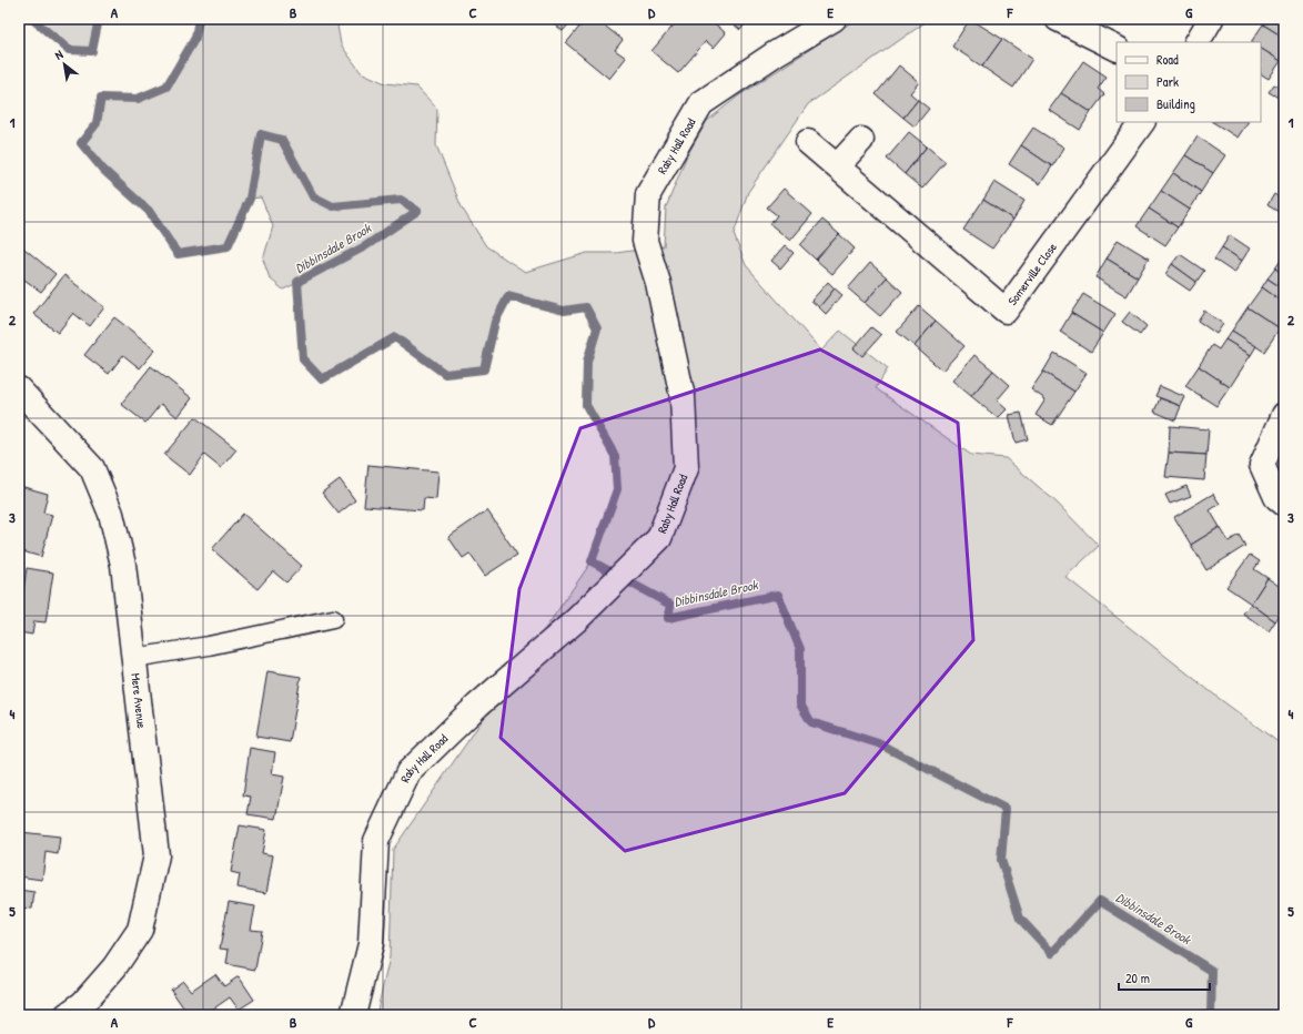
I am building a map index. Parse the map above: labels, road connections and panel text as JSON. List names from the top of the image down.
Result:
{
  "streets": {
    "street": ["Raby Hall Road", "Somerville Close", "Mere Avenue"]
  },
  "water": ["Dibbinsdale Brook"],
  "legend": ["Road", "Park", "Building"],
  "scale_bar": "20 m",
  "north": "top left",
  "grid": {
    "columns": [
      "A",
      "B",
      "C",
      "D",
      "E",
      "F",
      "G"
    ],
    "rows": [
      "1",
      "2",
      "3",
      "4",
      "5"
    ]
  }
}
